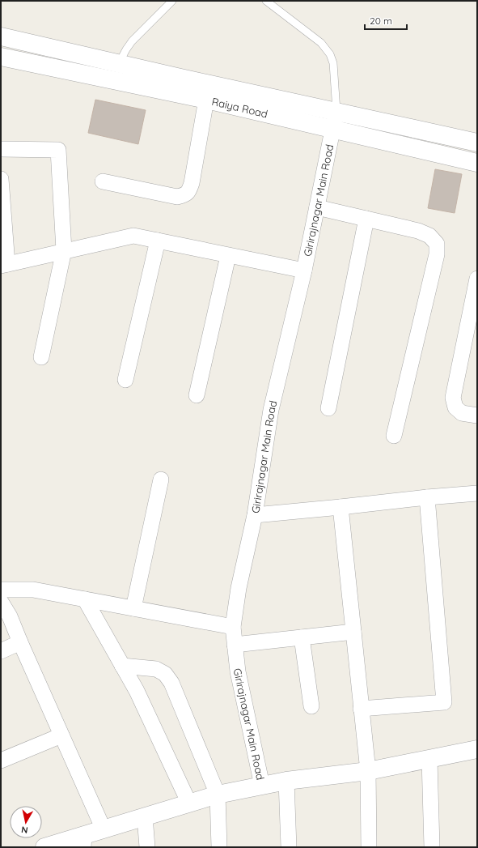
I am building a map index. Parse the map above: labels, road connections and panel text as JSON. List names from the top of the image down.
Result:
{
  "streets": {
    "street": ["Raiya Road", "Girirajnagar Main Road"]
  },
  "crossings": [
    ["Raiya Road", "Girirajnagar Main Road"]
  ],
  "scale_bar": "20 m",
  "north": "bottom"
}
